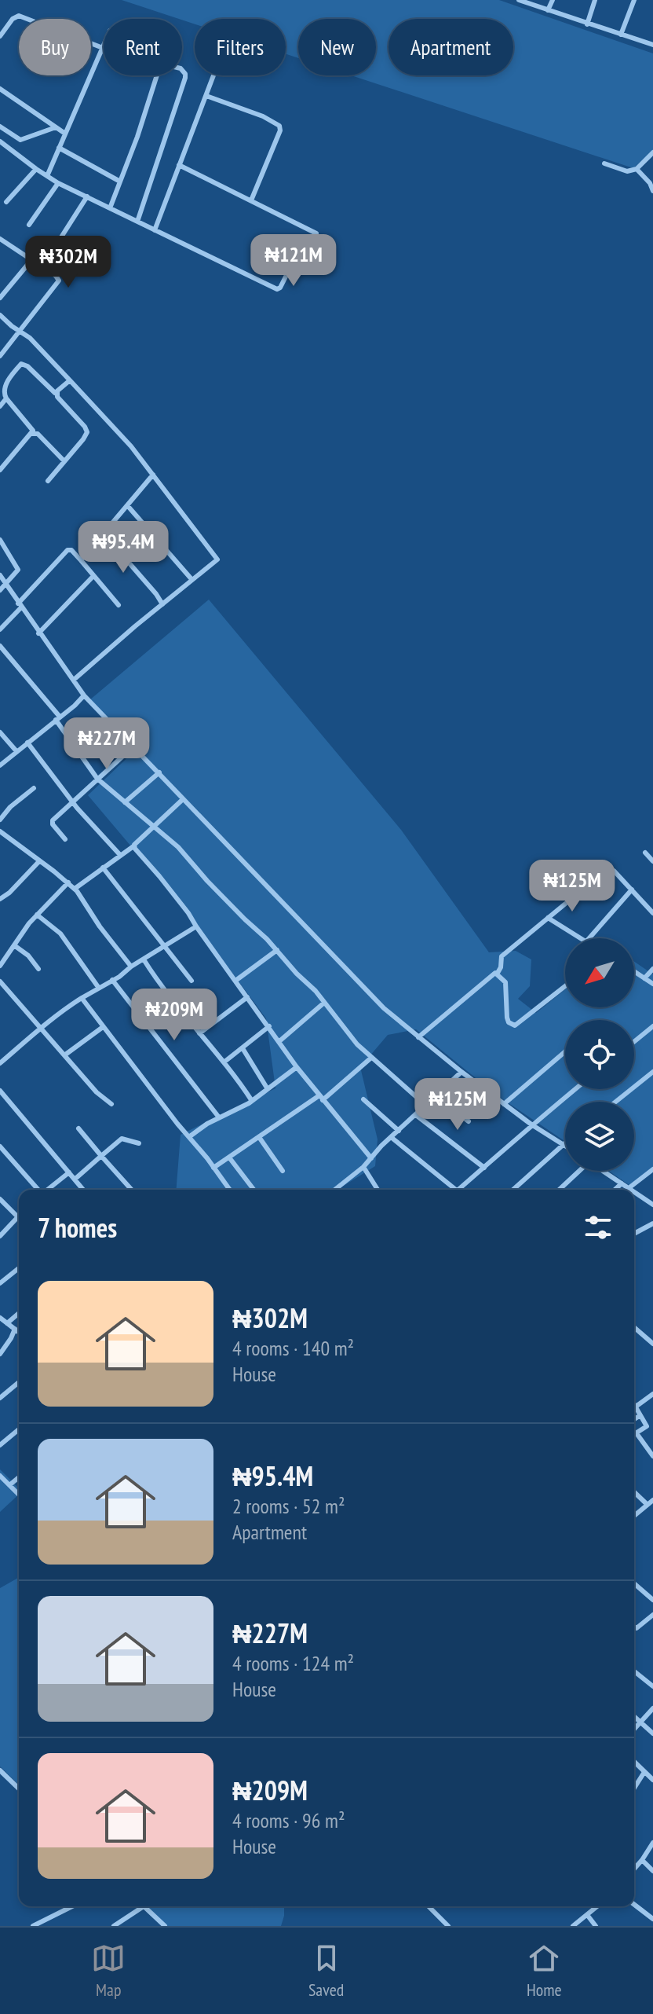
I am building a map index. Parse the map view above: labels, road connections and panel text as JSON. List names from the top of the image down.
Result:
{
  "north": "bottom left",
  "page": {
    "chip": [
      "Buy",
      "Rent",
      "Filters",
      "New",
      "Apartment"
    ],
    "price": [
      "₦121M",
      "₦302M",
      "₦95.4M",
      "₦227M",
      "₦125M",
      "₦209M",
      "₦125M"
    ],
    "heading": "7 homes",
    "list": [
      {
        "name": "₦302M",
        "note": "4 rooms · 140 m² · House"
      },
      {
        "name": "₦95.4M",
        "note": "2 rooms · 52 m² · Apartment"
      },
      {
        "name": "₦227M",
        "note": "4 rooms · 124 m² · House"
      },
      {
        "name": "₦209M",
        "note": "4 rooms · 96 m² · House"
      }
    ],
    "tabs": ["Map", "Saved", "Home"]
  }
}
